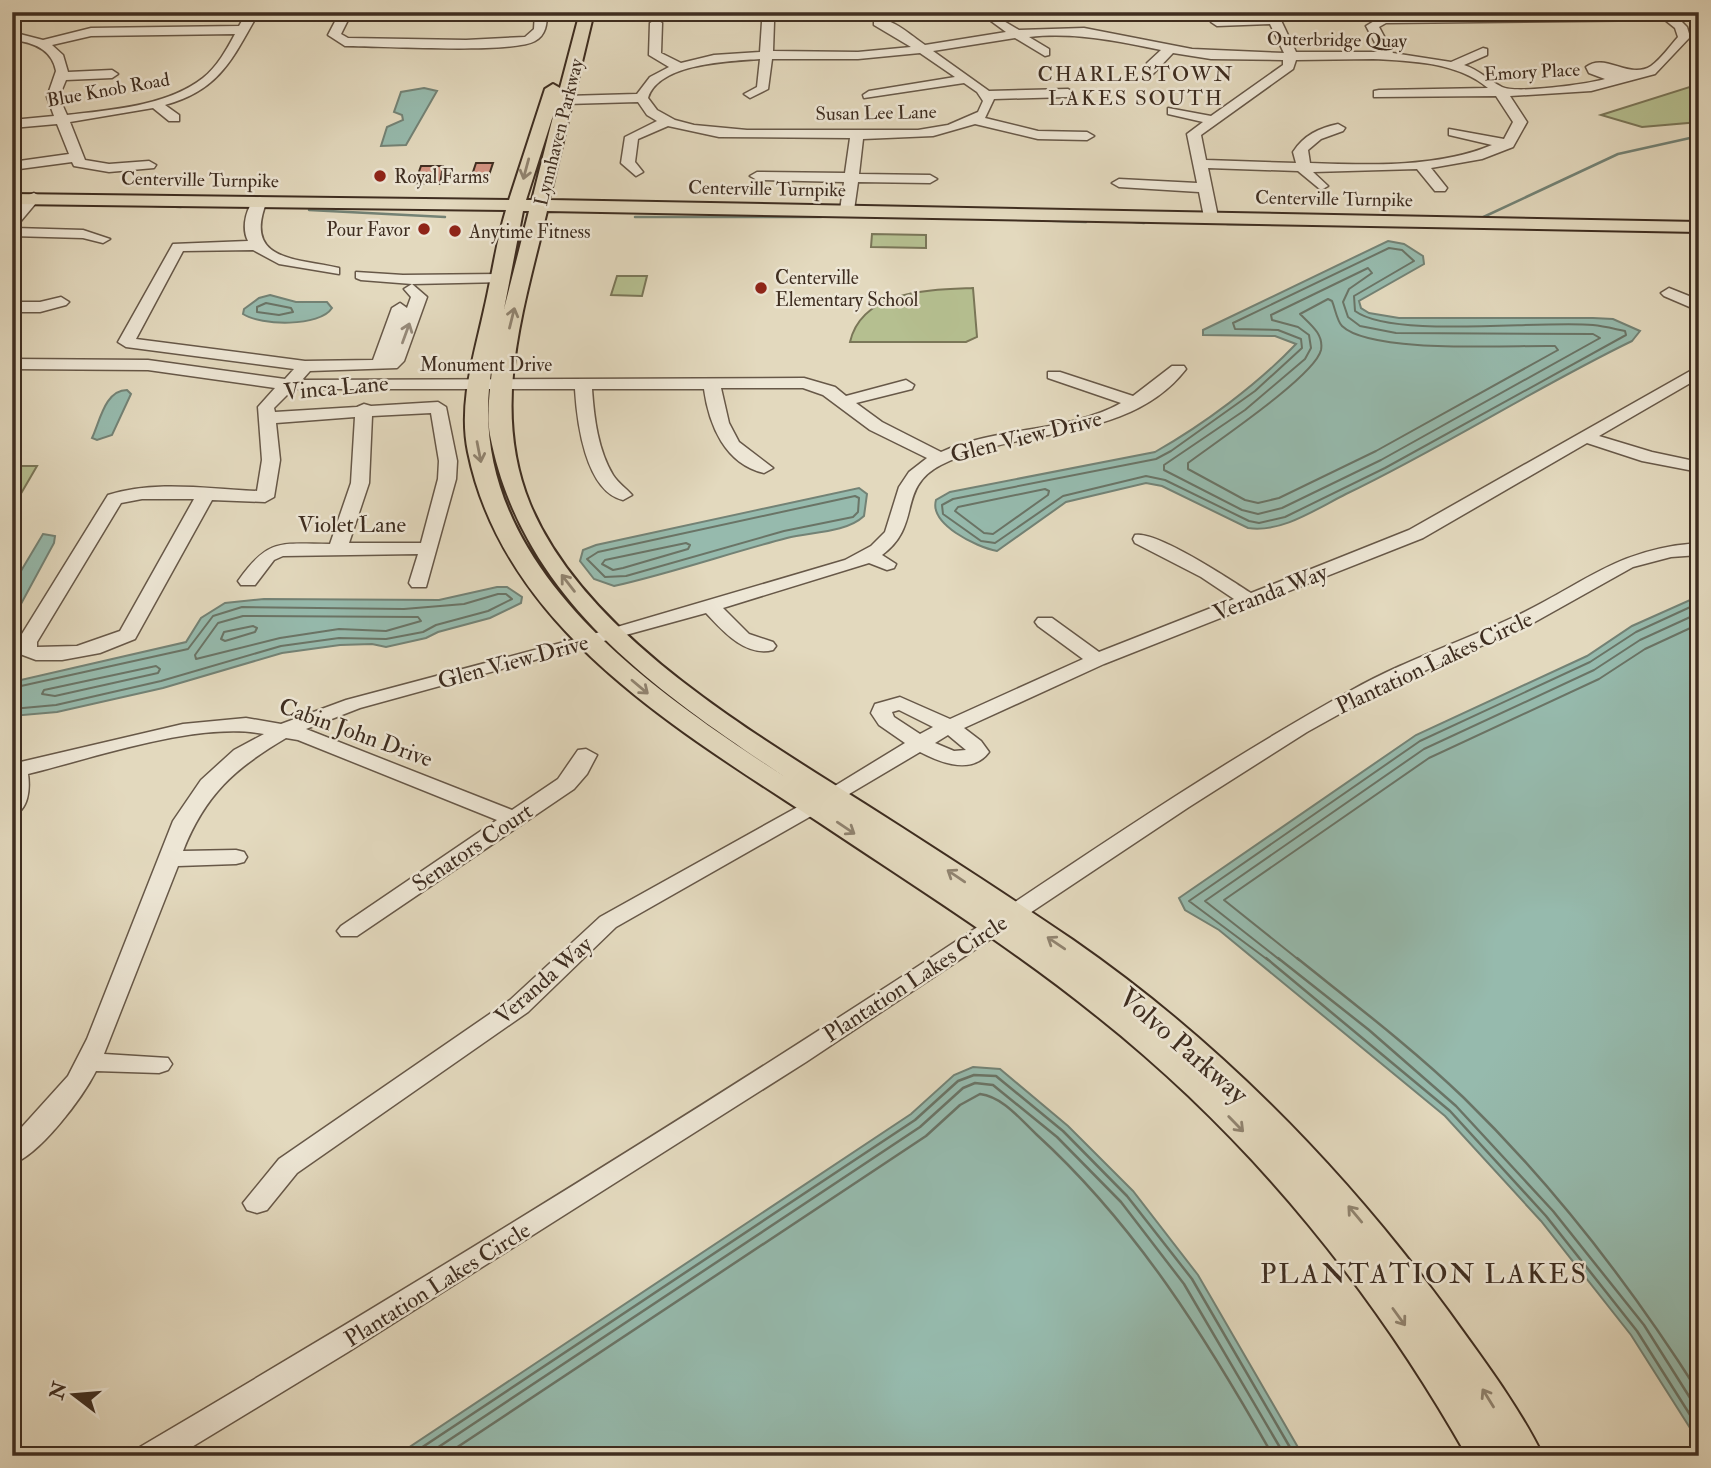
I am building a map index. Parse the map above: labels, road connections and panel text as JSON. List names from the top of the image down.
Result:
{
  "streets": {
    "main road": ["Lynnhaven Parkway", "Centerville Turnpike", "Volvo Parkway"],
    "street": [
      "Outerbridge Quay",
      "Emory Place",
      "Blue Knob Road",
      "Susan Lee Lane",
      "Monument Drive",
      "Vinca Lane",
      "Glen View Drive",
      "Violet Lane",
      "Veranda Way",
      "Plantation Lakes Circle",
      "Cabin John Drive",
      "Senators Court"
    ]
  },
  "crossings": [
    ["Outerbridge Quay", "Emory Place"],
    ["Lynnhaven Parkway", "Centerville Turnpike"],
    ["Lynnhaven Parkway", "Monument Drive"],
    ["Lynnhaven Parkway", "Glen View Drive"],
    ["Lynnhaven Parkway", "Volvo Parkway"],
    ["Monument Drive", "Glen View Drive"],
    ["Vinca Lane", "Violet Lane"],
    ["Glen View Drive", "Cabin John Drive"],
    ["Veranda Way", "Volvo Parkway"],
    ["Plantation Lakes Circle", "Volvo Parkway"],
    ["Cabin John Drive", "Senators Court"]
  ],
  "districts": ["CHARLESTOWN LAKES SOUTH", "PLANTATION LAKES"],
  "places": [
    "Royal Farms",
    "Pour Favor",
    "Anytime Fitness",
    "Centerville Elementary School"
  ],
  "north": "left"
}
